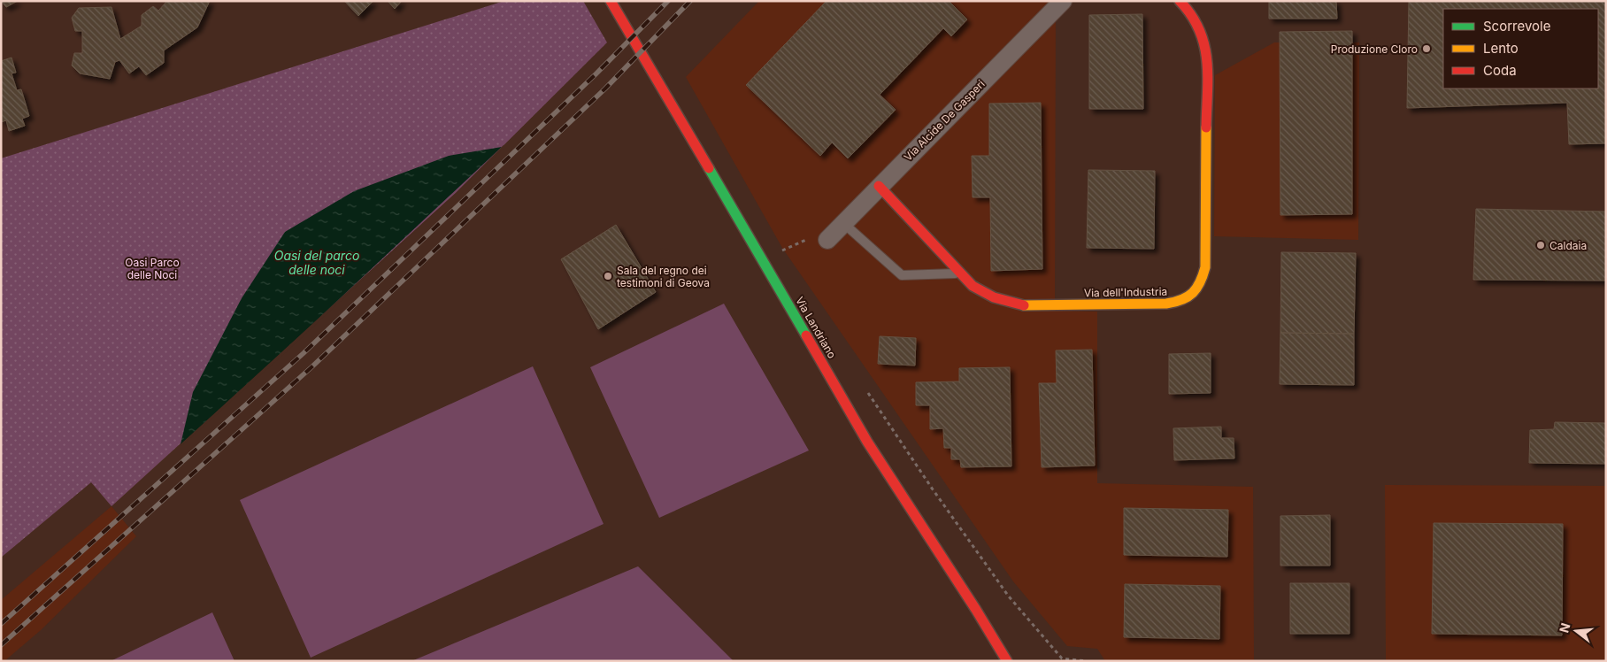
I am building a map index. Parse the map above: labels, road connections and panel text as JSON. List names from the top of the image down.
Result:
{
  "streets": {
    "street": ["Via Alcide De Gasperi", "Via dell'Industria", "Via Landriano"]
  },
  "crossings": [
    ["Via Alcide De Gasperi", "Via dell'Industria"]
  ],
  "water": ["Oasi del parco delle noci"],
  "parks": ["Oasi Parco delle Noci"],
  "places": ["Produzione Cloro", "Caldaia", "Sala del regno dei testimoni di Geova"],
  "legend": ["Scorrevole", "Lento", "Coda"],
  "north": "left"
}
